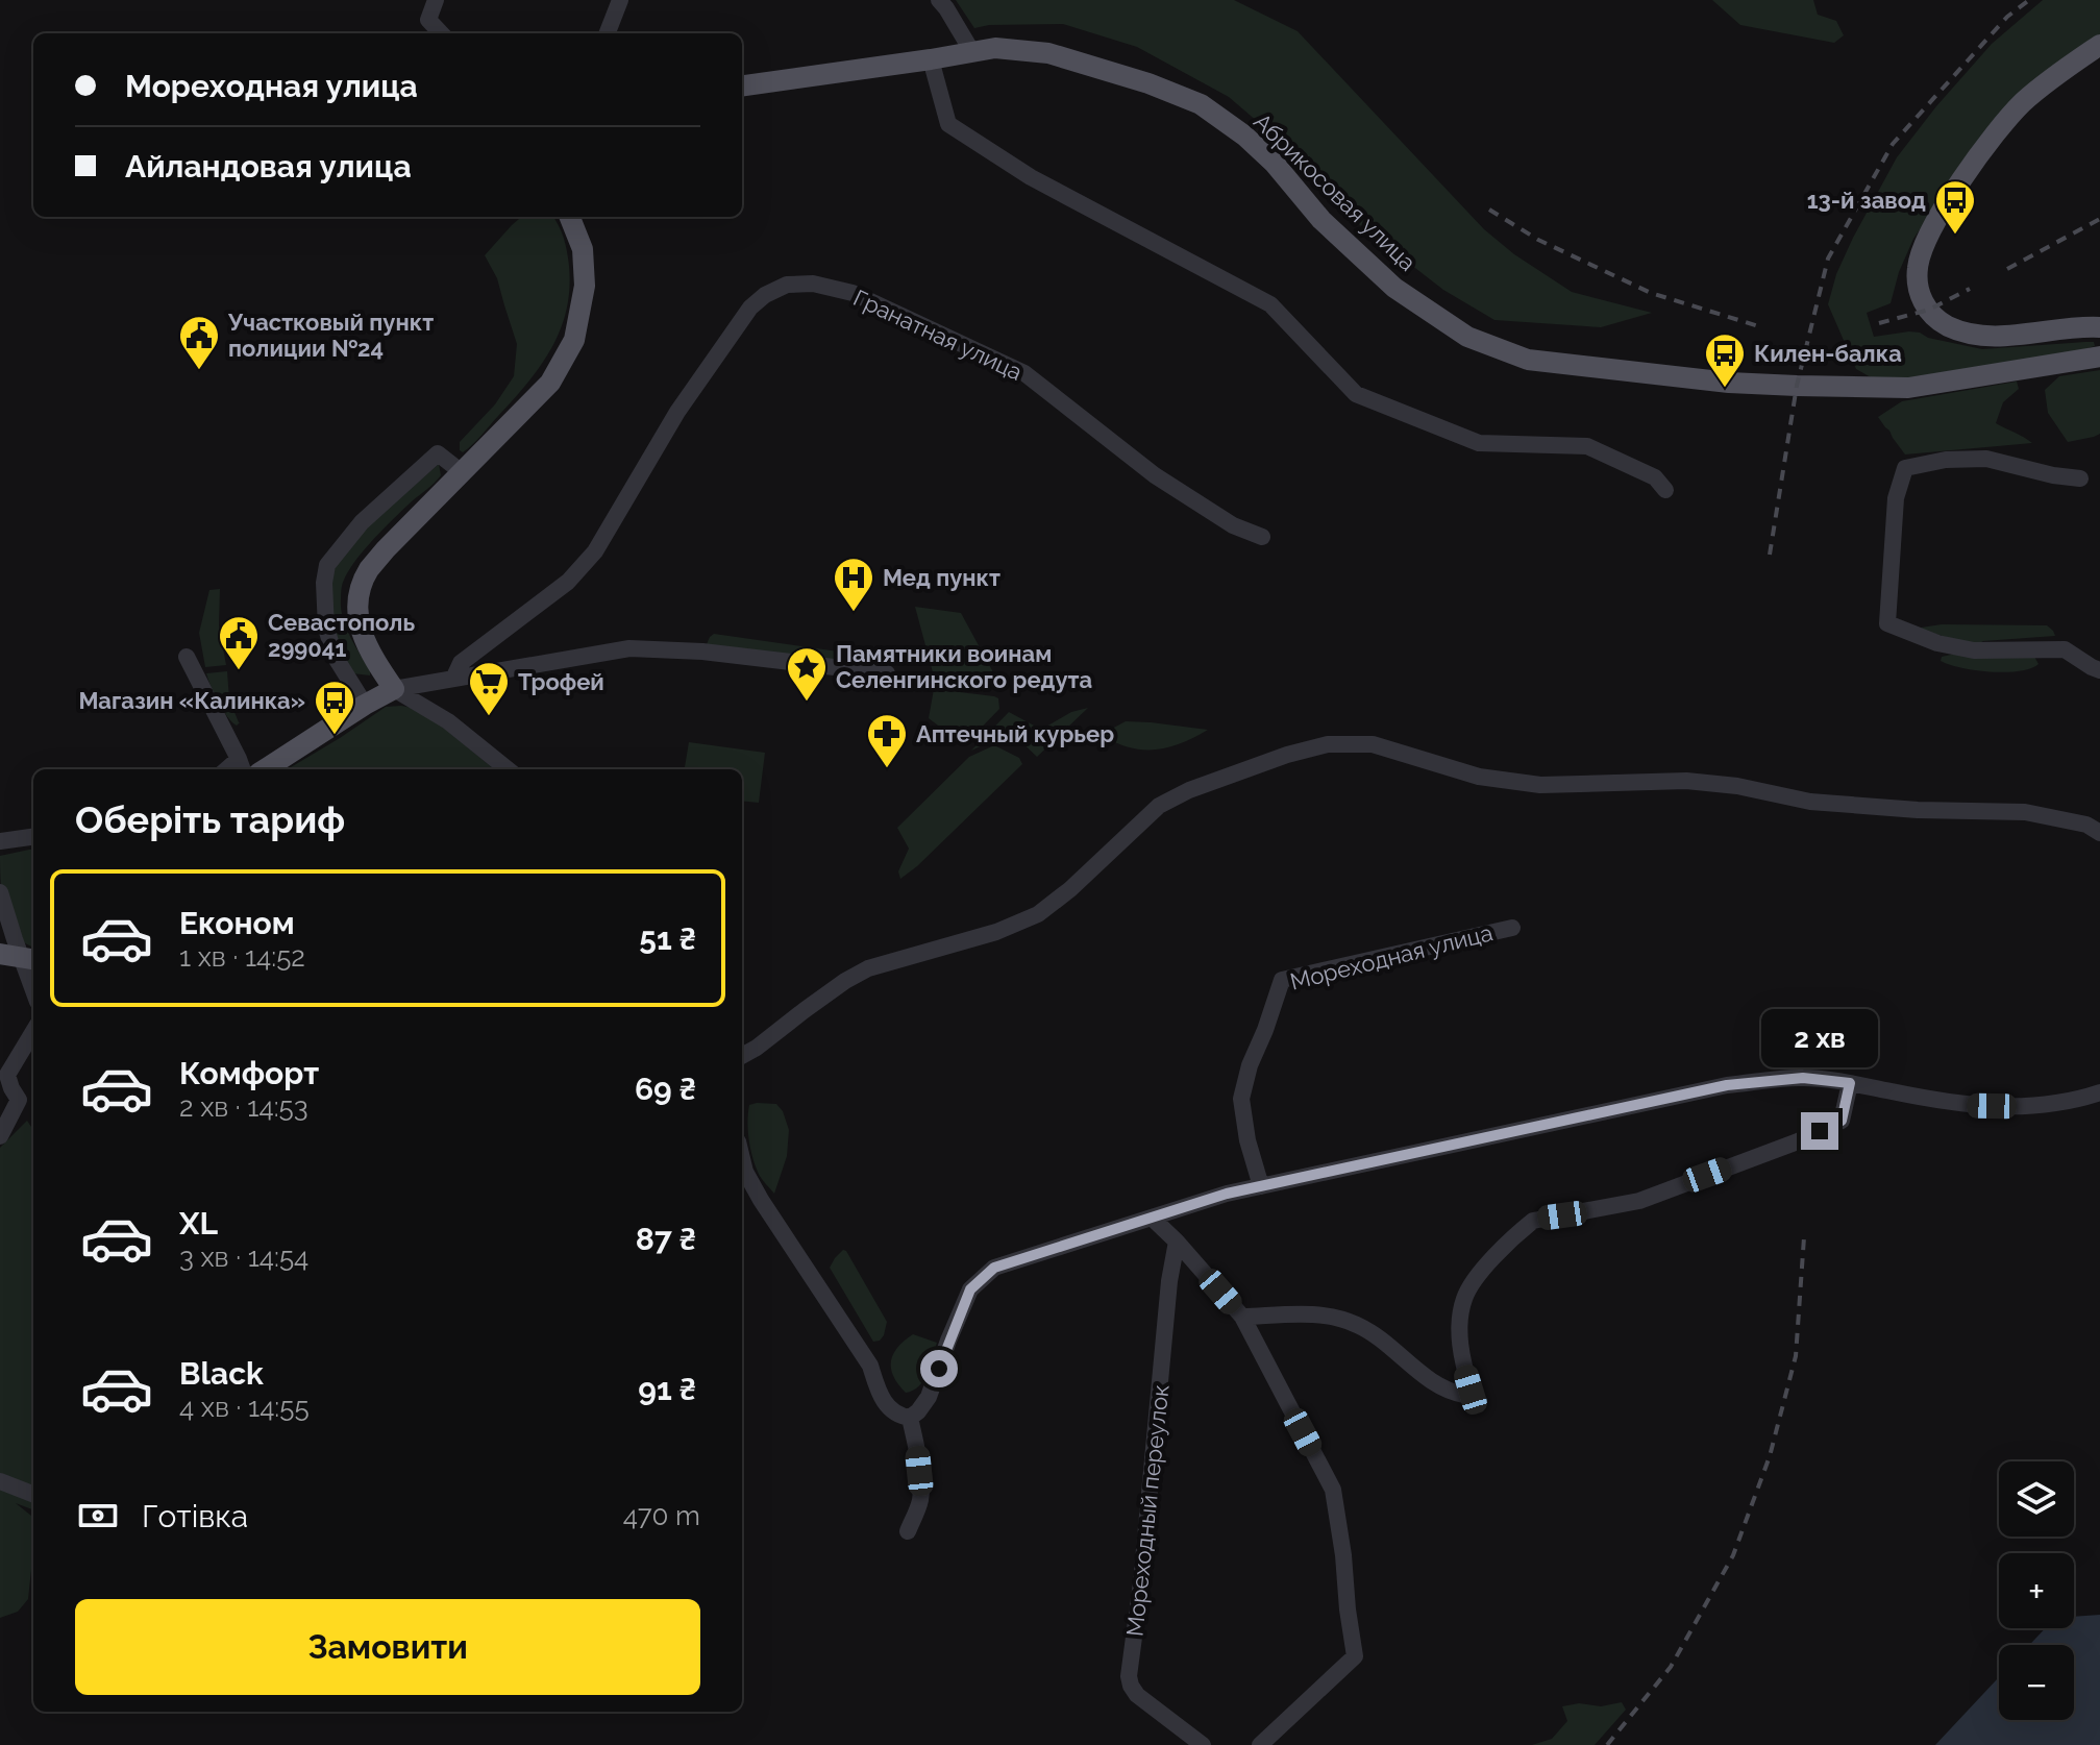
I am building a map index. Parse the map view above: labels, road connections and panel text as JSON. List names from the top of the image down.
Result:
{
  "streets": {
    "main road": ["Абрикосовая улица"],
    "street": ["Гранатная улица", "Мореходная улица", "Мореходный переулок"]
  },
  "places": {
    "bus stop": ["13-й завод", "Килен-балка", "Магазин «Калинка»"],
    "public building": ["Участковый пункт полиции №24", "Севастополь 299041"],
    "hospital": ["Мед пункт"],
    "place": ["Памятники воинам Селенгинского редута"],
    "supermarket": ["Трофей"],
    "pharmacy": ["Аптечный курьер"]
  },
  "page": {
    "banner": ["Мореходная улица", "Айландовая улица"],
    "heading": "Оберіть тариф",
    "list": [
      {
        "name": "Економ",
        "note": "1 хв · 14:52",
        "value": "51 ₴"
      },
      {
        "name": "Комфорт",
        "note": "2 хв · 14:53",
        "value": "69 ₴"
      },
      {
        "name": "XL",
        "note": "3 хв · 14:54",
        "value": "87 ₴"
      },
      {
        "name": "Black",
        "note": "4 хв · 14:55",
        "value": "91 ₴"
      }
    ],
    "bubble": "2 хв",
    "map_buttons": ["+", "−"],
    "pay": ["Готівка", "470 m"],
    "buttons": "Замовити"
  }
}
